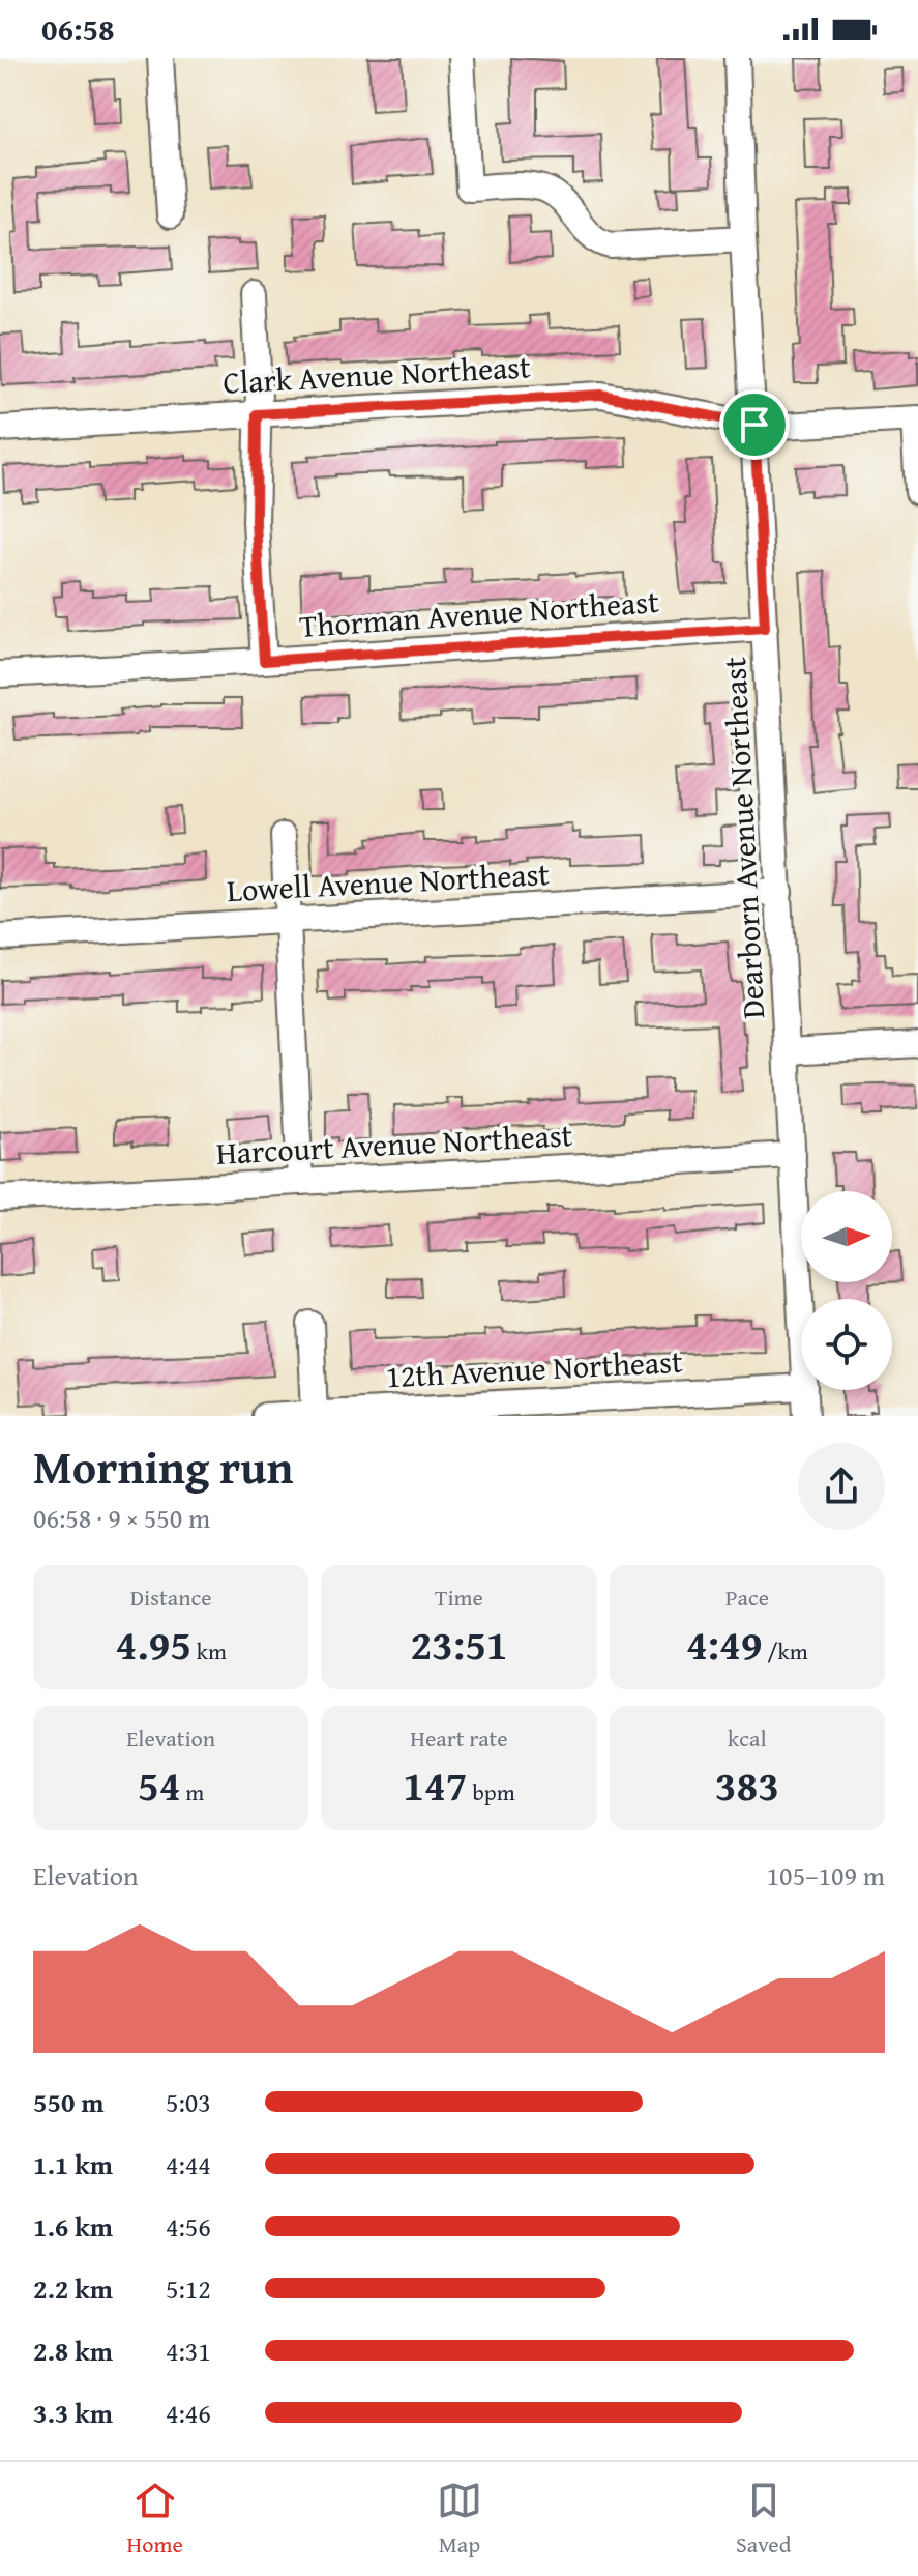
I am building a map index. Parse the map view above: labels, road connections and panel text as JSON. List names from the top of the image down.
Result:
{
  "streets": {
    "street": [
      "Clark Avenue Northeast",
      "Thorman Avenue Northeast",
      "Dearborn Avenue Northeast",
      "Lowell Avenue Northeast",
      "Harcourt Avenue Northeast",
      "12th Avenue Northeast"
    ]
  },
  "crossings": [
    ["Clark Avenue Northeast", "Dearborn Avenue Northeast"],
    ["Thorman Avenue Northeast", "Dearborn Avenue Northeast"],
    ["Dearborn Avenue Northeast", "Lowell Avenue Northeast"],
    ["Dearborn Avenue Northeast", "Harcourt Avenue Northeast"]
  ],
  "north": "right",
  "page": {
    "status": "06:58",
    "heading": ["Morning run", "06:58 · 9 × 550 m"],
    "stats": [
      ["Distance", "4.95 km"],
      ["Time", "23:51"],
      ["Pace", "4:49 /km"],
      ["Elevation", "54 m"],
      ["Heart rate", "147 bpm"],
      ["kcal", "383"]
    ],
    "chart": ["Elevation", "105–109 m"],
    "list": [
      {
        "name": "550 m",
        "note": "5:03"
      },
      {
        "name": "1.1 km",
        "note": "4:44"
      },
      {
        "name": "1.6 km",
        "note": "4:56"
      },
      {
        "name": "2.2 km",
        "note": "5:12"
      },
      {
        "name": "2.8 km",
        "note": "4:31"
      },
      {
        "name": "3.3 km",
        "note": "4:46"
      }
    ],
    "tabs": ["Home", "Map", "Saved"]
  }
}
